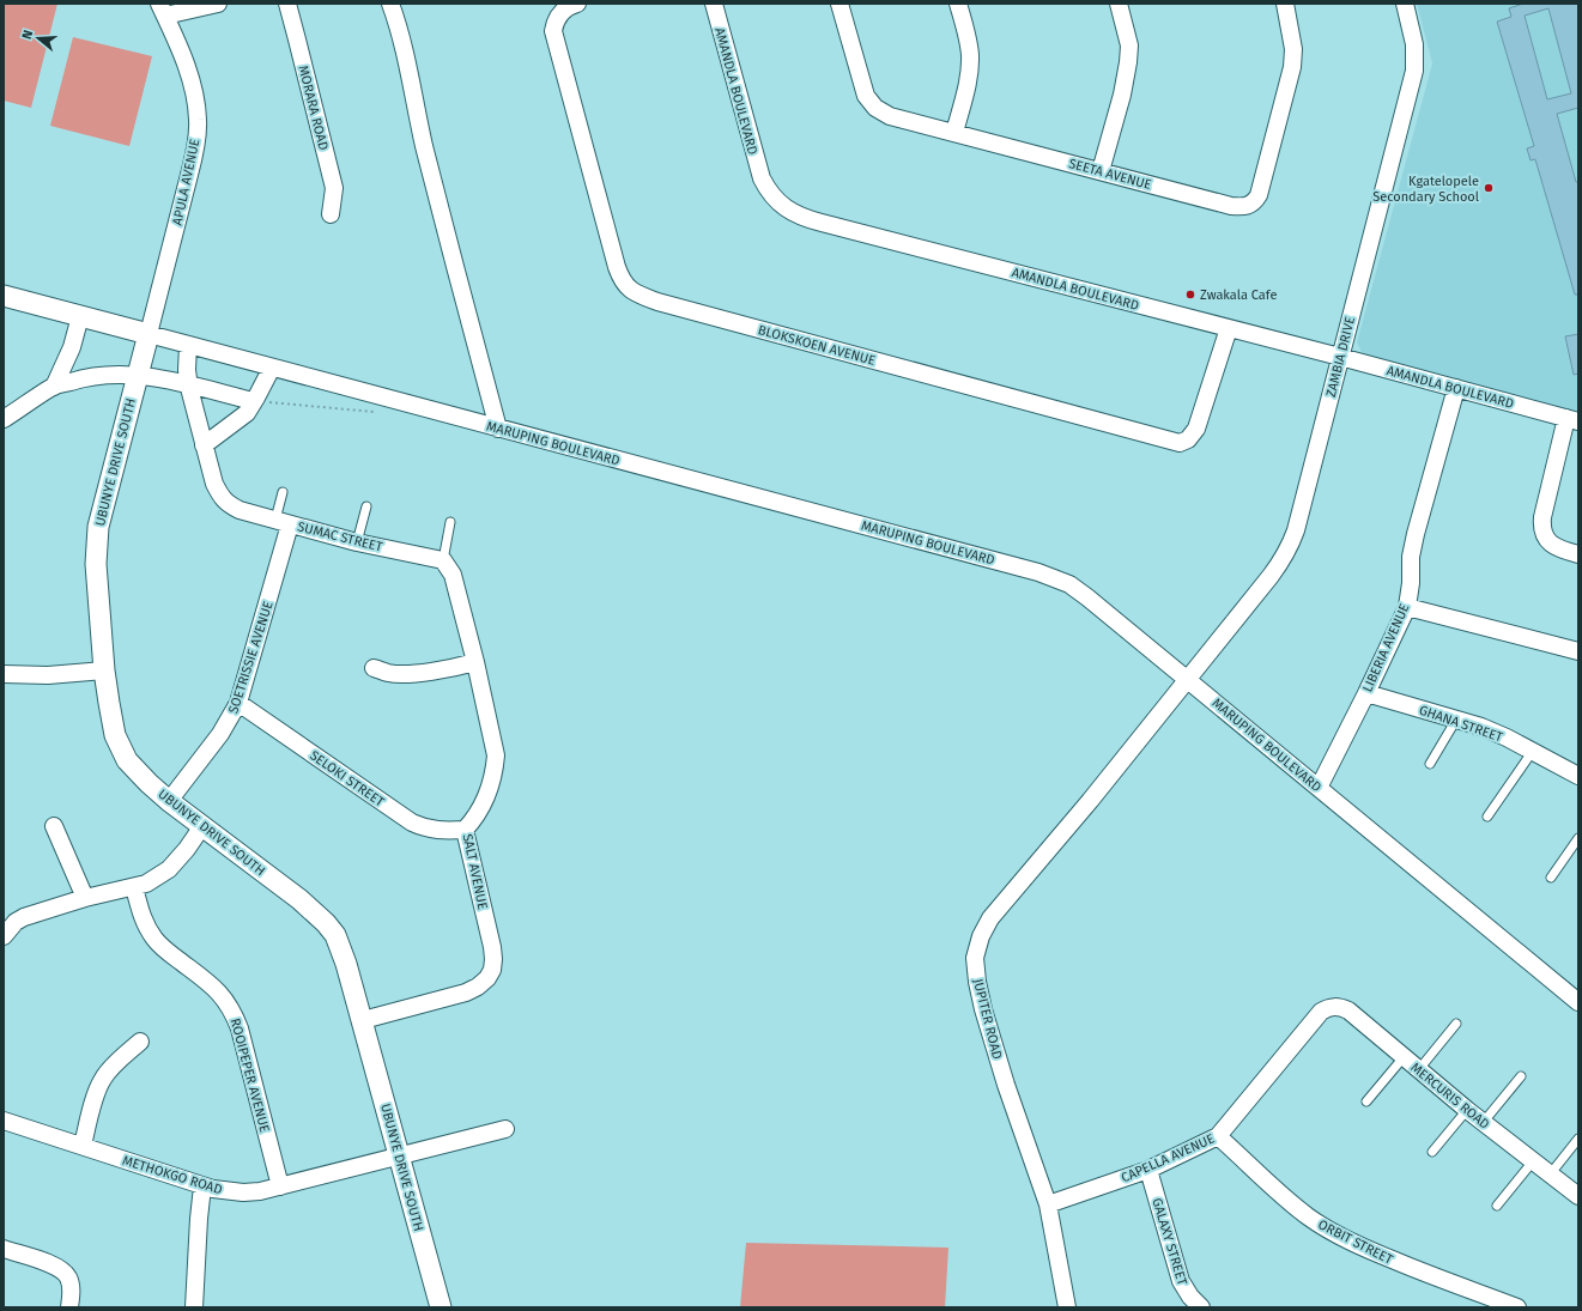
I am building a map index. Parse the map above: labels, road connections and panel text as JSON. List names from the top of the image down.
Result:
{
  "streets": {
    "street": [
      "AMANDLA BOULEVARD",
      "MORARA ROAD",
      "SEETA AVENUE",
      "APULA AVENUE",
      "BLOKSKOEN AVENUE",
      "ZAMBIA DRIVE",
      "MARUPING BOULEVARD",
      "UBUNYE DRIVE SOUTH",
      "SUMAC STREET",
      "LIBERIA AVENUE",
      "SOETRISSIE AVENUE",
      "GHANA STREET",
      "SELOKI STREET",
      "SALT AVENUE",
      "JUPITER ROAD",
      "ROOIPEPER AVENUE",
      "MERCURIS ROAD",
      "CAPELLA AVENUE",
      "METHOKGO ROAD",
      "GALAXY STREET",
      "ORBIT STREET"
    ]
  },
  "crossings": [
    ["AMANDLA BOULEVARD", "BLOKSKOEN AVENUE"],
    ["AMANDLA BOULEVARD", "ZAMBIA DRIVE"],
    ["AMANDLA BOULEVARD", "LIBERIA AVENUE"],
    ["APULA AVENUE", "MARUPING BOULEVARD"],
    ["APULA AVENUE", "UBUNYE DRIVE SOUTH"],
    ["ZAMBIA DRIVE", "MARUPING BOULEVARD"],
    ["ZAMBIA DRIVE", "JUPITER ROAD"],
    ["MARUPING BOULEVARD", "UBUNYE DRIVE SOUTH"],
    ["MARUPING BOULEVARD", "LIBERIA AVENUE"],
    ["MARUPING BOULEVARD", "JUPITER ROAD"],
    ["UBUNYE DRIVE SOUTH", "SOETRISSIE AVENUE"],
    ["UBUNYE DRIVE SOUTH", "SALT AVENUE"],
    ["UBUNYE DRIVE SOUTH", "METHOKGO ROAD"],
    ["SUMAC STREET", "SOETRISSIE AVENUE"],
    ["SUMAC STREET", "SALT AVENUE"],
    ["LIBERIA AVENUE", "GHANA STREET"],
    ["SOETRISSIE AVENUE", "SELOKI STREET"],
    ["SELOKI STREET", "SALT AVENUE"],
    ["JUPITER ROAD", "CAPELLA AVENUE"],
    ["ROOIPEPER AVENUE", "METHOKGO ROAD"],
    ["MERCURIS ROAD", "CAPELLA AVENUE"],
    ["CAPELLA AVENUE", "GALAXY STREET"],
    ["CAPELLA AVENUE", "ORBIT STREET"]
  ],
  "places": ["Kgatelopele Secondary School", "Zwakala Cafe"],
  "north": "left"
}
